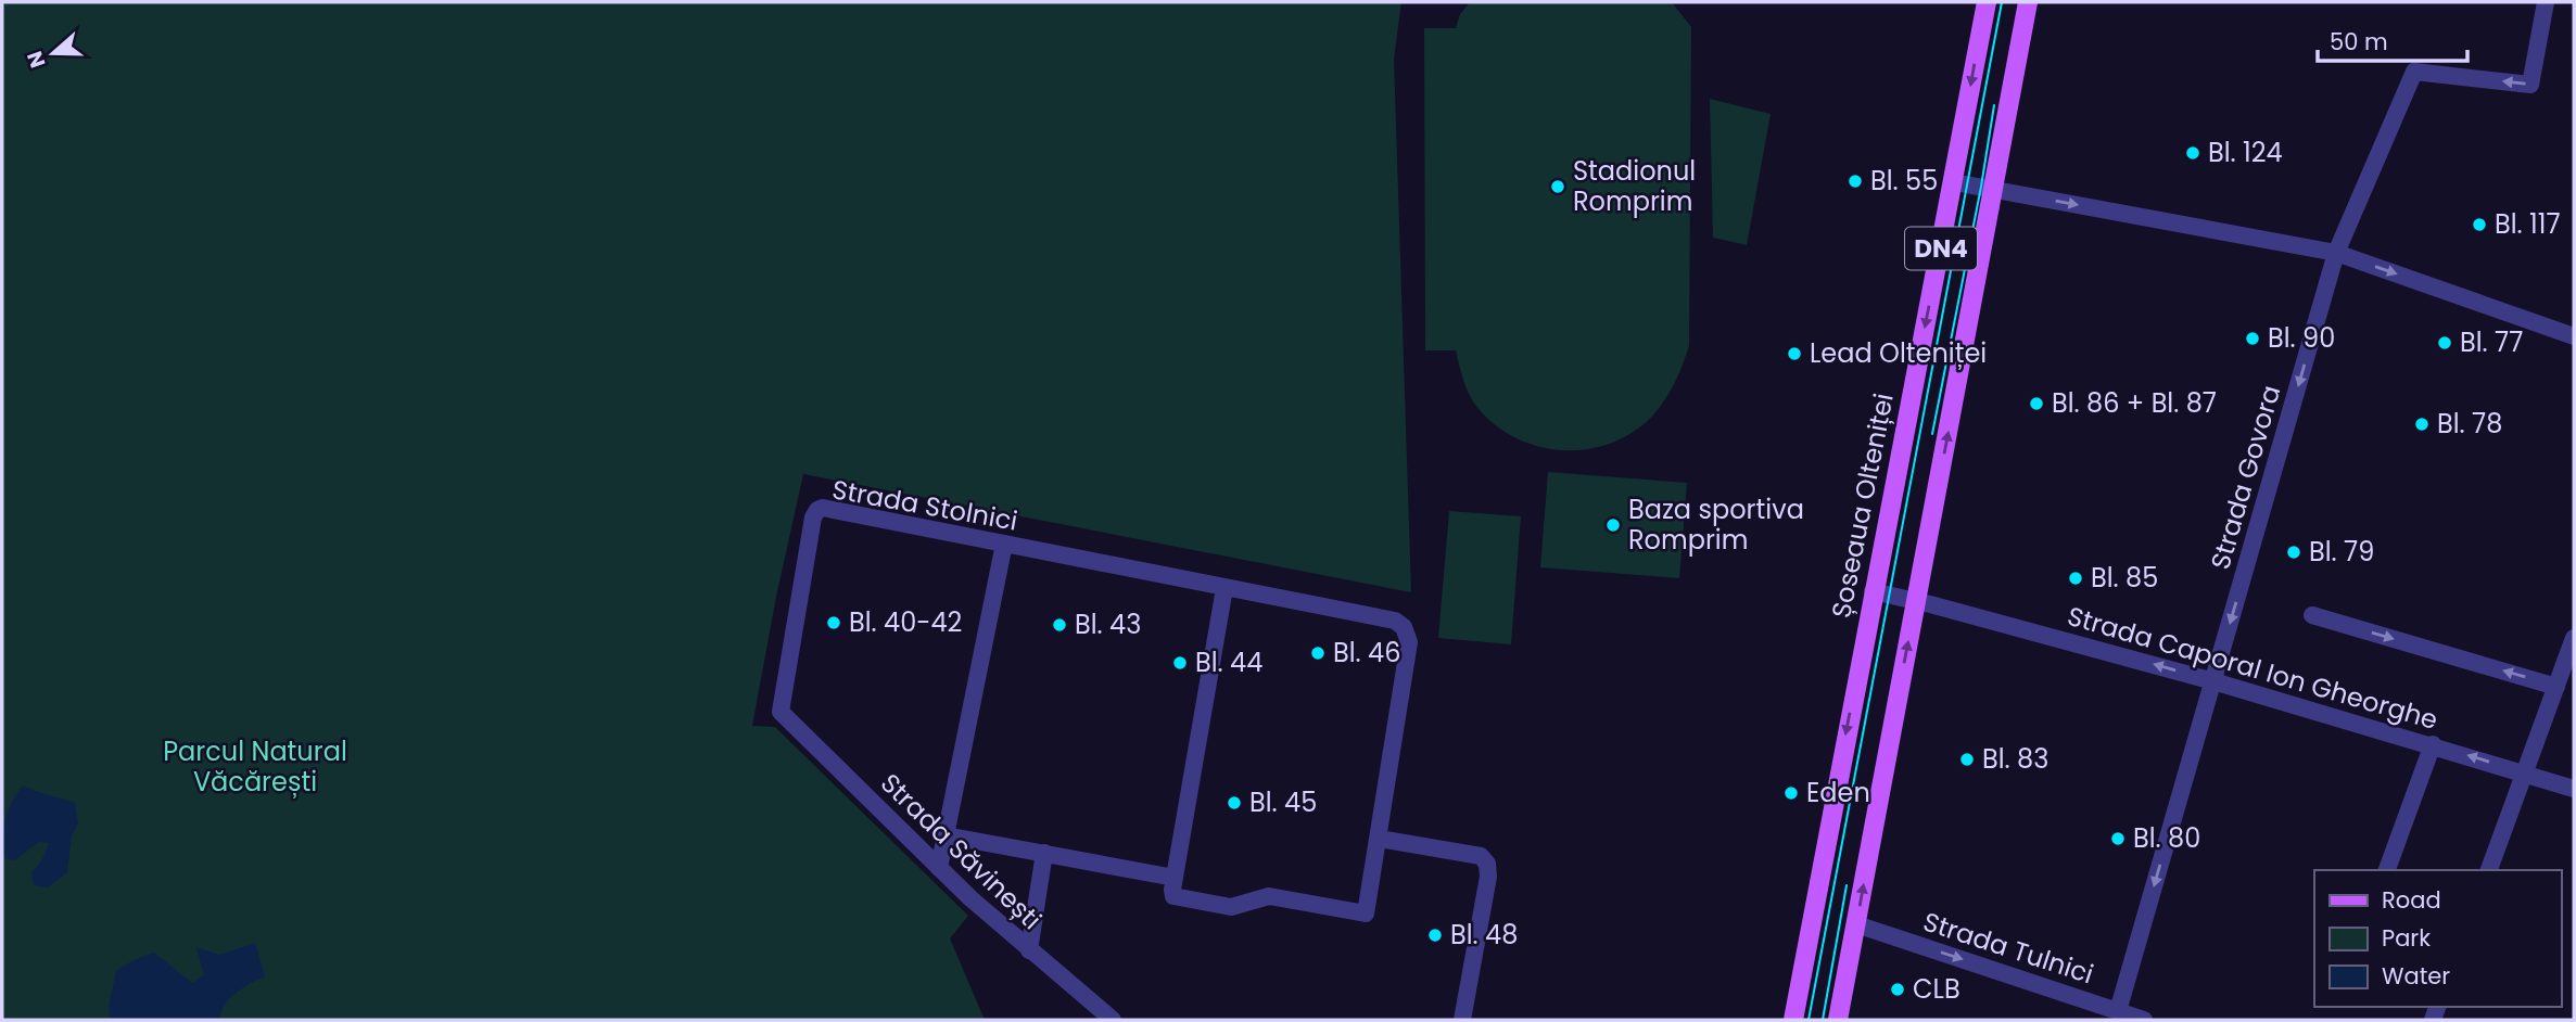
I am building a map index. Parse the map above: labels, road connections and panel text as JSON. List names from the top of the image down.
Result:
{
  "streets": {
    "main road": ["DN4", "Șoseaua Olteniței"],
    "street": [
      "Strada Govora",
      "Strada Stolnici",
      "Strada Caporal Ion Gheorghe",
      "Strada Săvinești",
      "Strada Tulnici"
    ]
  },
  "crossings": [
    ["DN4", "Strada Caporal Ion Gheorghe"],
    ["DN4", "Strada Tulnici"],
    ["Strada Govora", "Strada Caporal Ion Gheorghe"],
    ["Strada Govora", "Strada Tulnici"],
    ["Strada Stolnici", "Strada Săvinești"],
    ["Șoseaua Olteniței", "Strada Caporal Ion Gheorghe"]
  ],
  "one_way": ["Strada Govora", "Strada Caporal Ion Gheorghe", "Strada Tulnici"],
  "parks": ["Parcul Natural Văcărești"],
  "places": [
    "Bl. 124",
    "Bl. 55",
    "Stadionul Romprim",
    "Bl. 117",
    "Bl. 90",
    "Bl. 77",
    "Lead Olteniței",
    "Bl. 86 + Bl. 87",
    "Bl. 78",
    "Baza sportiva Romprim",
    "Bl. 79",
    "Bl. 85",
    "Bl. 40-42",
    "Bl. 43",
    "Bl. 46",
    "Bl. 44",
    "Bl. 83",
    "Eden",
    "Bl. 45",
    "Bl. 80",
    "Bl. 48",
    "CLB"
  ],
  "legend": ["Road", "Park", "Water"],
  "scale_bar": "50 m",
  "north": "left"
}
